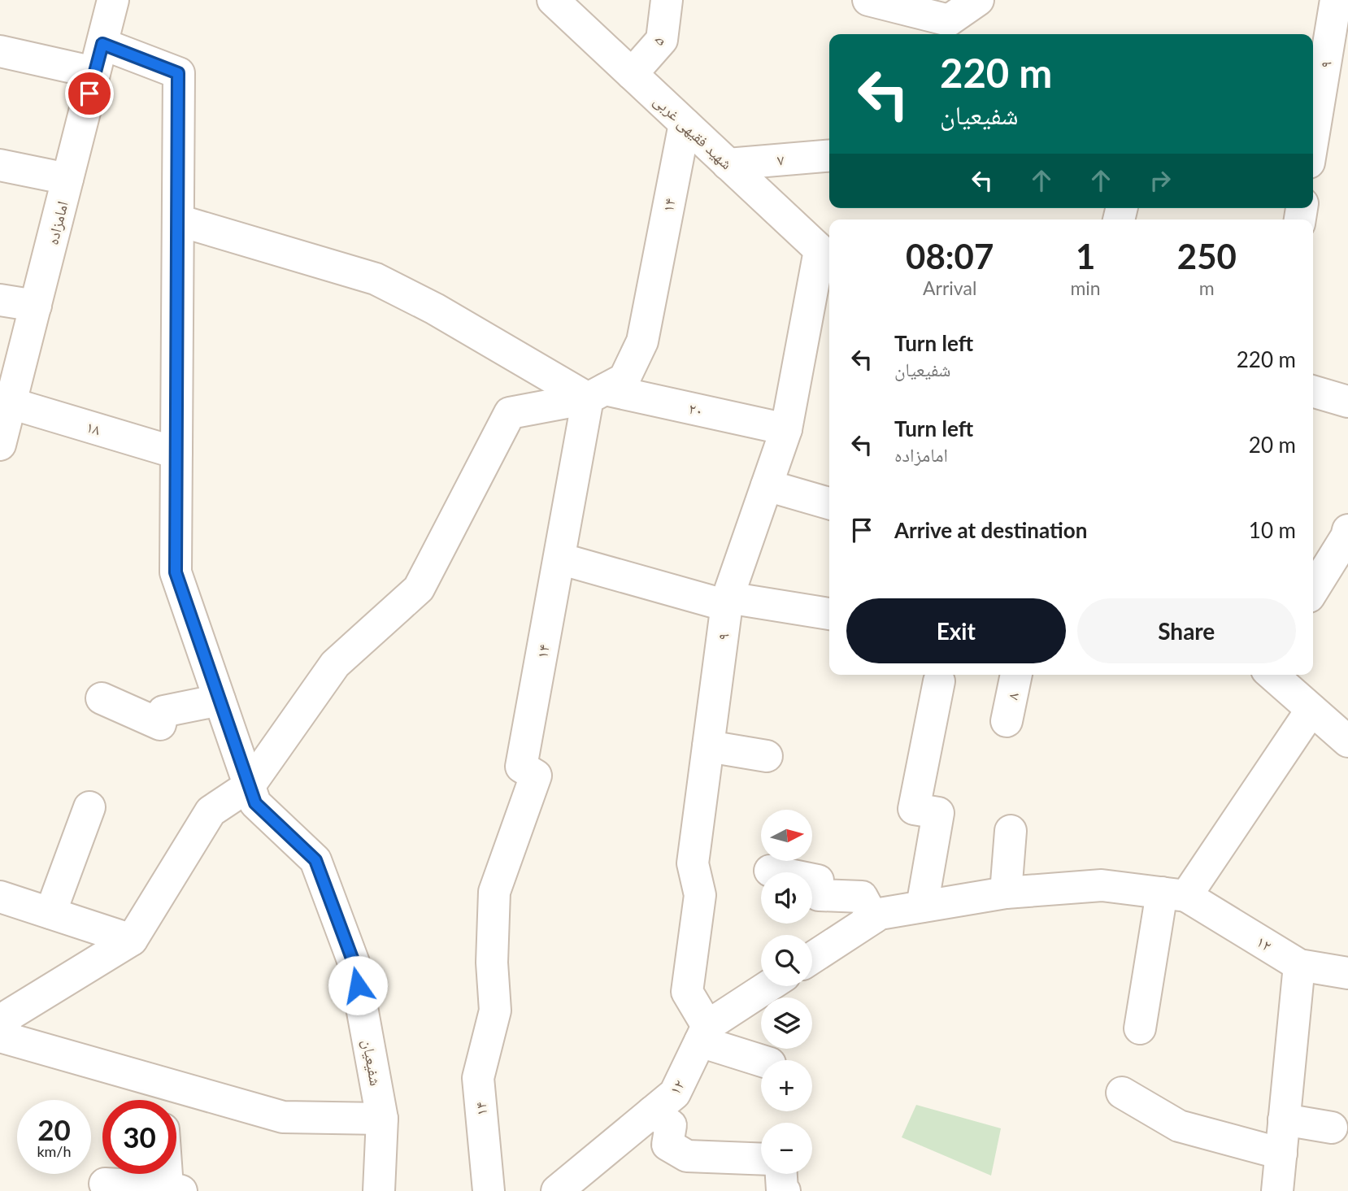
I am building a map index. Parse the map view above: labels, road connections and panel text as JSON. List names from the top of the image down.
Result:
{
  "streets": {
    "street": [
      "۵",
      "۹",
      "شهید فقیهی غربی",
      "۷",
      "۱۴",
      "امامزاده",
      "۲۰",
      "۱۸",
      "۸",
      "۱۲",
      "شفیعیان"
    ]
  },
  "crossings": [
    ["۵", "شهید فقیهی غربی"],
    ["۹", "شهید فقیهی غربی"],
    ["۹", "۲۰"],
    ["۹", "۱۲"],
    ["شهید فقیهی غربی", "۷"],
    ["شهید فقیهی غربی", "۱۴"],
    ["۱۴", "۲۰"],
    ["امامزاده", "۱۸"],
    ["امامزاده", "شفیعیان"],
    ["۱۸", "شفیعیان"]
  ],
  "north": "right",
  "page": {
    "turn": ["220 m", "شفیعیان"],
    "eta": [
      "08:07",
      "Arrival",
      "1",
      "min",
      "250",
      "m"
    ],
    "list": [
      {
        "name": "Turn left",
        "note": "شفیعیان",
        "value": "220 m"
      },
      {
        "name": "Turn left",
        "note": "امامزاده",
        "value": "20 m"
      },
      {
        "name": "Arrive at destination",
        "value": "10 m"
      }
    ],
    "buttons": ["Exit", "Share"],
    "map_buttons": ["+", "−"],
    "speed": "20 km/h",
    "limit": "30"
  }
}
